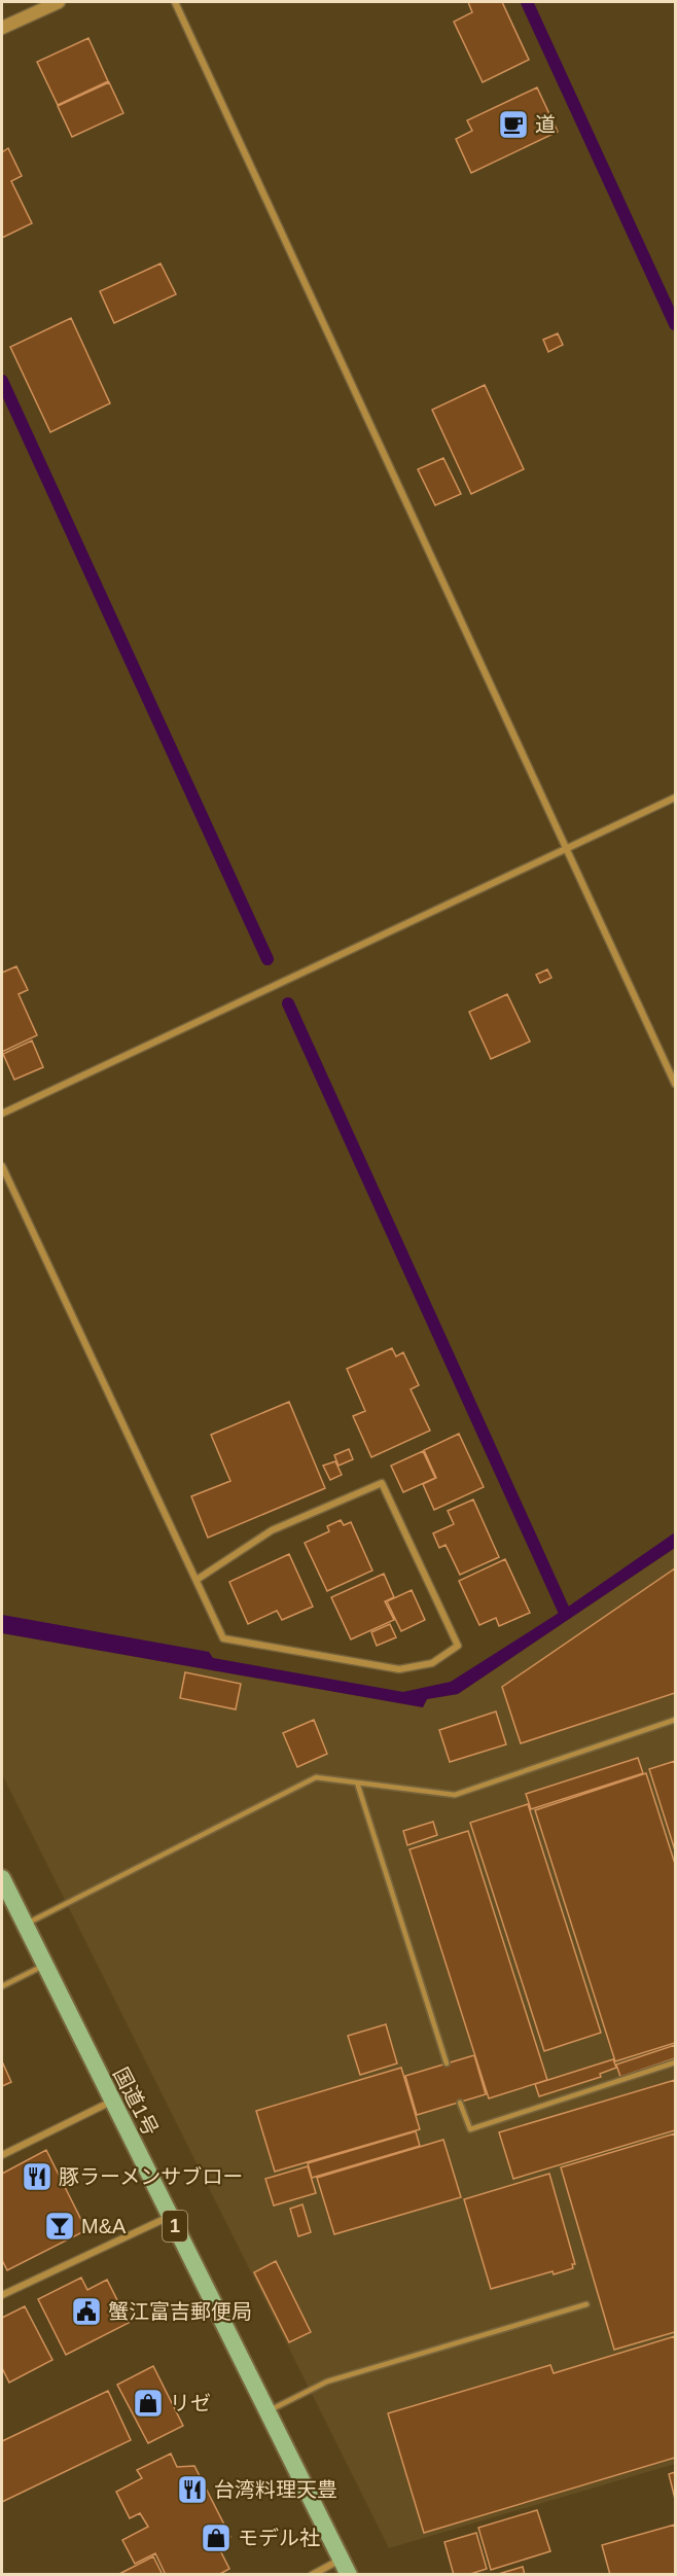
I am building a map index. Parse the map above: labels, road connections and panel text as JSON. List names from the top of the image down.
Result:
{
  "streets": {
    "highway": ["国道1号", "1"]
  },
  "places": {
    "cafe": ["道"],
    "restaurant": ["豚ラーメンサブロー", "台湾料理天豊"],
    "bar": ["M&A"],
    "public building": ["蟹江富吉郵便局"],
    "shop": ["リゼ", "モデル社"]
  }
}
